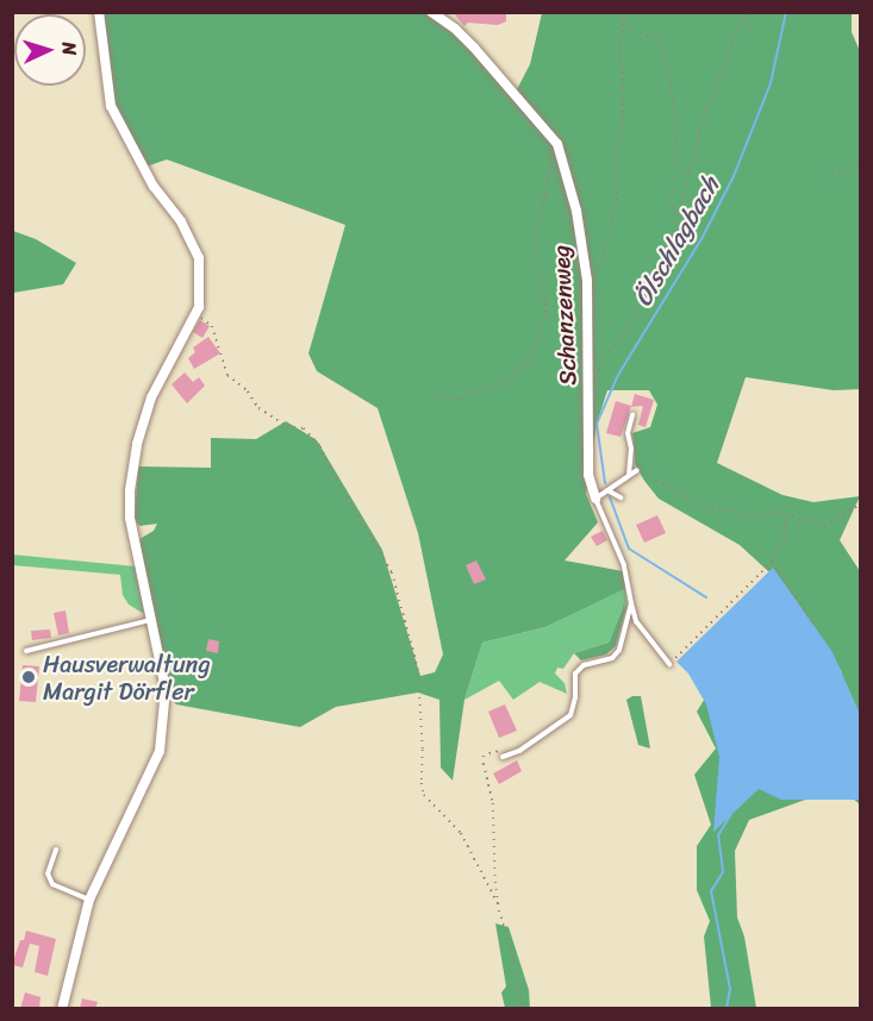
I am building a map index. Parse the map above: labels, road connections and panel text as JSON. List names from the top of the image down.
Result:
{
  "streets": {
    "street": ["Schanzenweg"]
  },
  "water": ["Ölschlagbach"],
  "places": ["Hausverwaltung Margit Dörfler"],
  "north": "right"
}
